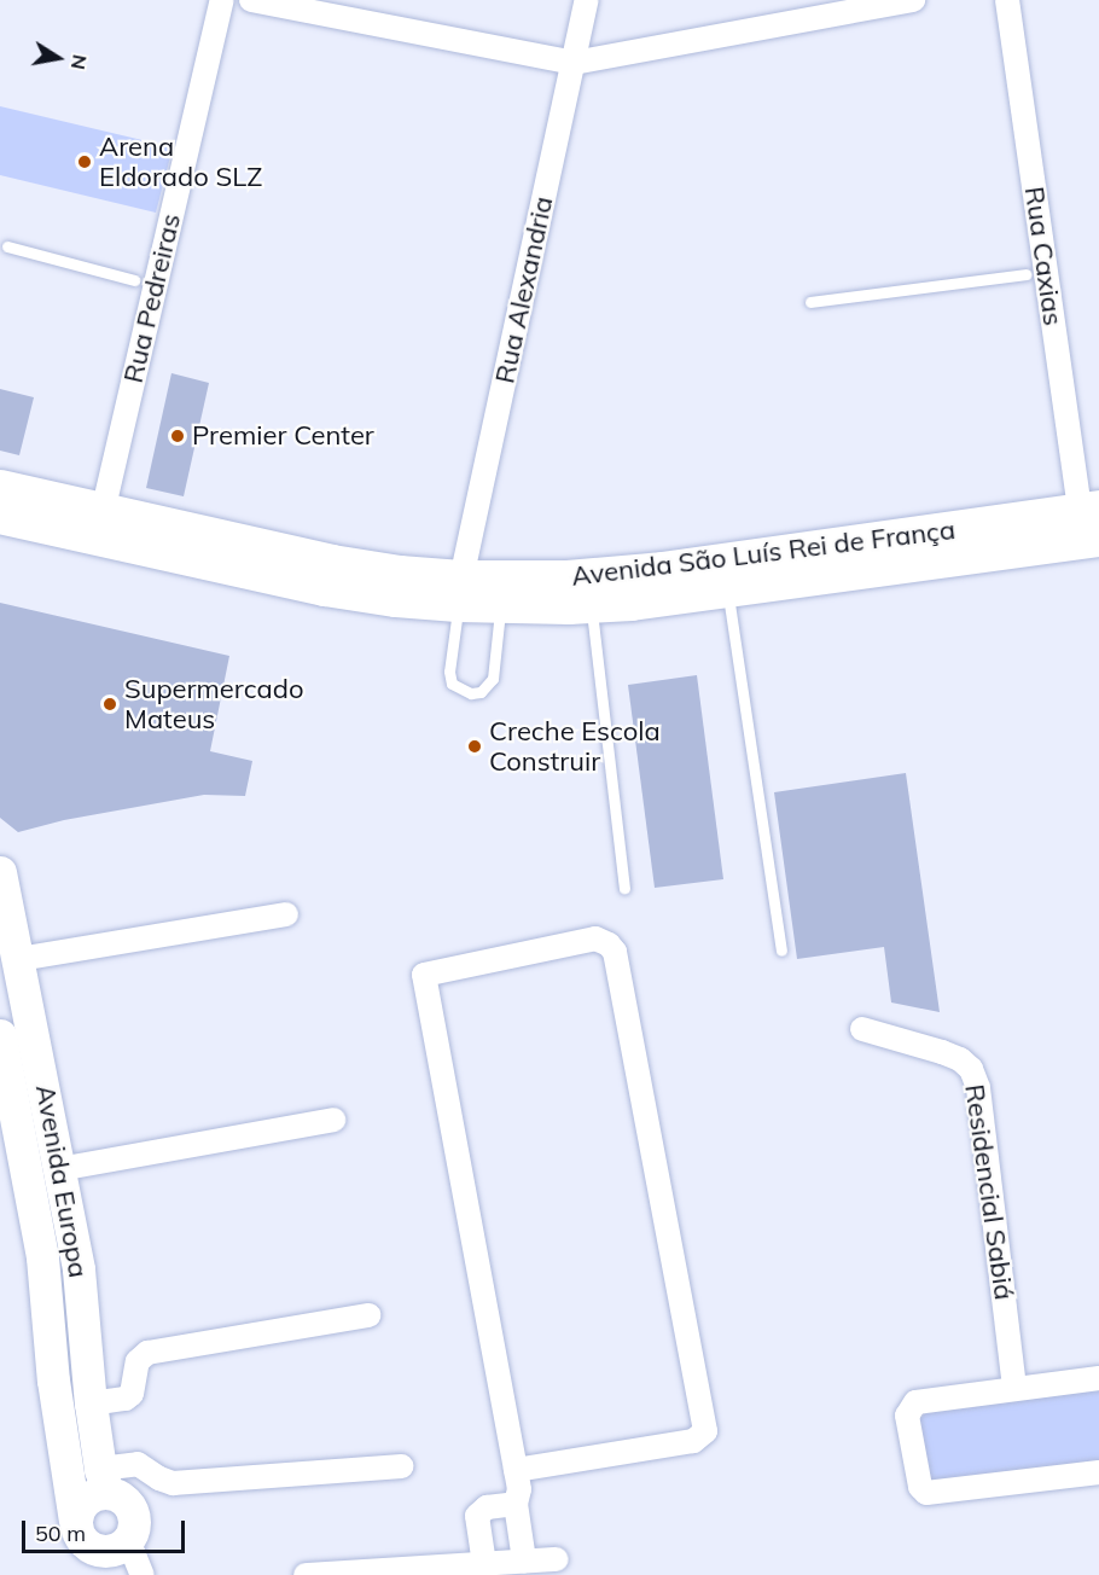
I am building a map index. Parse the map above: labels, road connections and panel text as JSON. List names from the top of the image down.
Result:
{
  "streets": {
    "main road": ["Avenida São Luís Rei de França"],
    "street": [
      "Rua Caxias",
      "Rua Alexandria",
      "Rua Pedreiras",
      "Avenida Europa",
      "Residencial Sabiá"
    ]
  },
  "crossings": [
    ["Rua Caxias", "Avenida São Luís Rei de França"],
    ["Rua Alexandria", "Avenida São Luís Rei de França"],
    ["Rua Pedreiras", "Avenida São Luís Rei de França"]
  ],
  "places": [
    "Arena Eldorado SLZ",
    "Premier Center",
    "Supermercado Mateus",
    "Creche Escola Construir"
  ],
  "scale_bar": "50 m",
  "north": "right"
}
